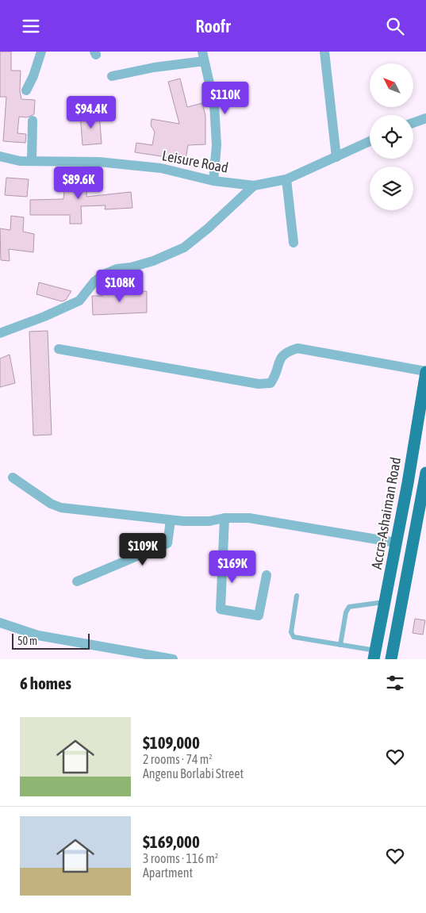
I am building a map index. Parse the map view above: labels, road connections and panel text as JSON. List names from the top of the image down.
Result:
{
  "streets": {
    "main road": ["Accra-Ashaiman Road"],
    "street": ["Leisure Road"]
  },
  "scale_bar": "50 m",
  "north": "top left",
  "page": {
    "header": "Roofr",
    "price": [
      "$110K",
      "$94.4K",
      "$89.6K",
      "$108K",
      "$109K",
      "$169K"
    ],
    "scale": "50 m",
    "heading": "6 homes",
    "list": [
      {
        "name": "$109,000",
        "note": "2 rooms · 74 m² · Angenu Borlabi Street"
      },
      {
        "name": "$169,000",
        "note": "3 rooms · 116 m² · Apartment"
      }
    ]
  }
}
